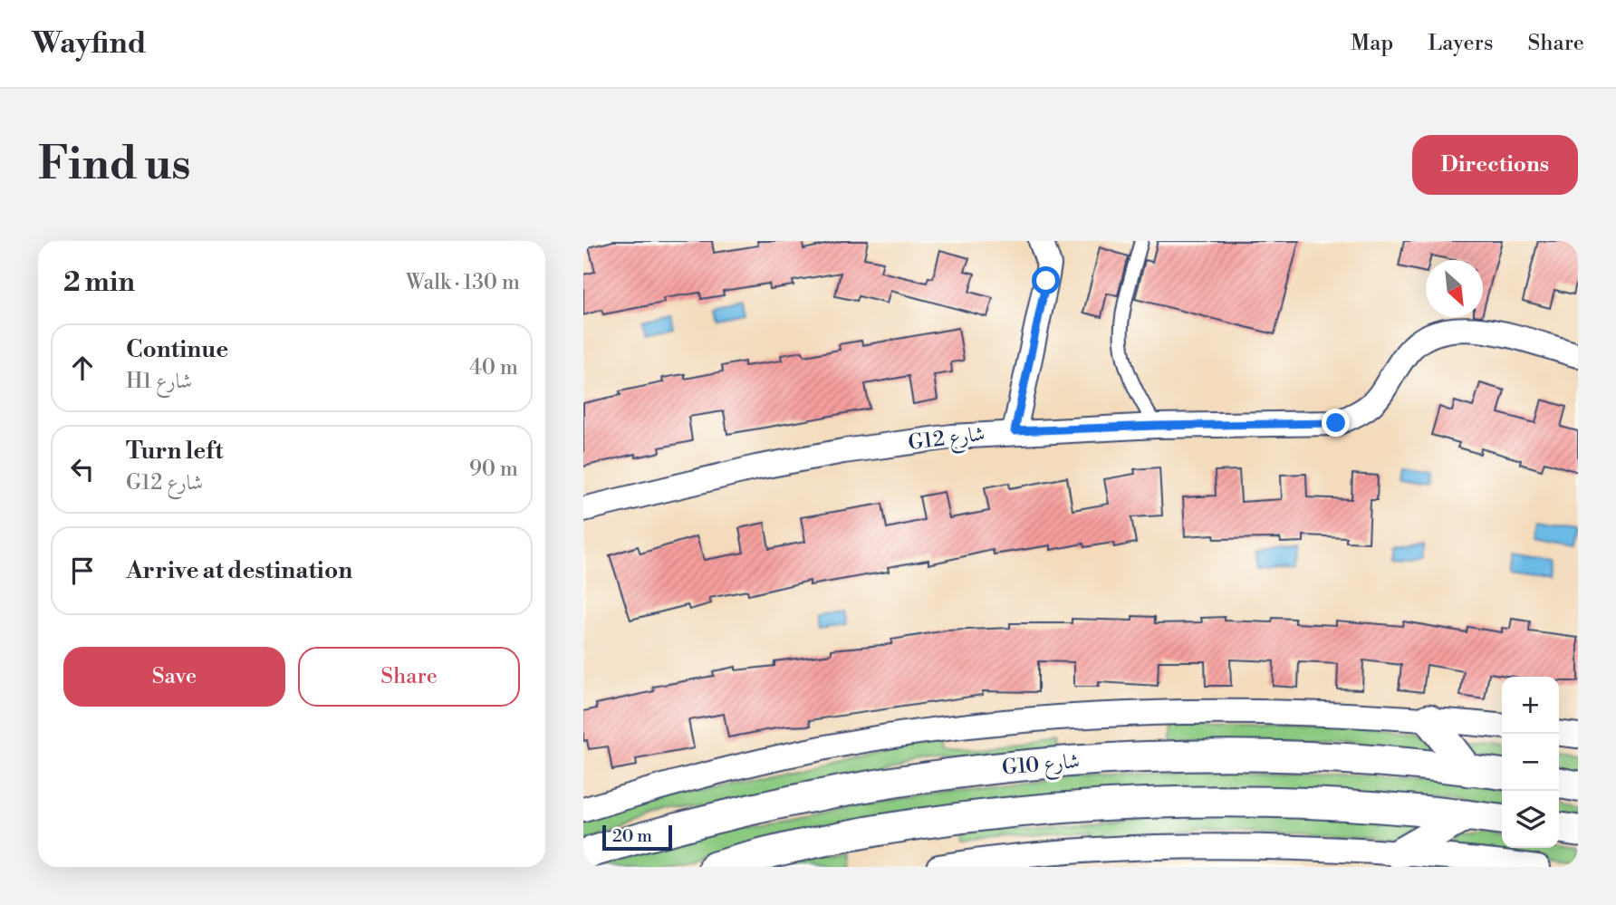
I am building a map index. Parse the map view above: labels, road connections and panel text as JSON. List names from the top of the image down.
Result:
{
  "streets": {
    "street": ["G12 شارع", "G10 شارع"]
  },
  "scale_bar": "20 m",
  "north": "bottom right",
  "page": {
    "header": "Wayfind",
    "nav": ["Map", "Layers", "Share"],
    "buttons": [
      "Directions",
      ["Save", "Share"]
    ],
    "title": "Find us",
    "heading": ["2 min", "Walk · 130 m"],
    "list": [
      ["Continue", "H1 شارع", "40 m"],
      ["Turn left", "G12 شارع", "90 m"],
      "Arrive at destination"
    ],
    "map_buttons": ["+", "−"],
    "scale": "20 m"
  }
}
